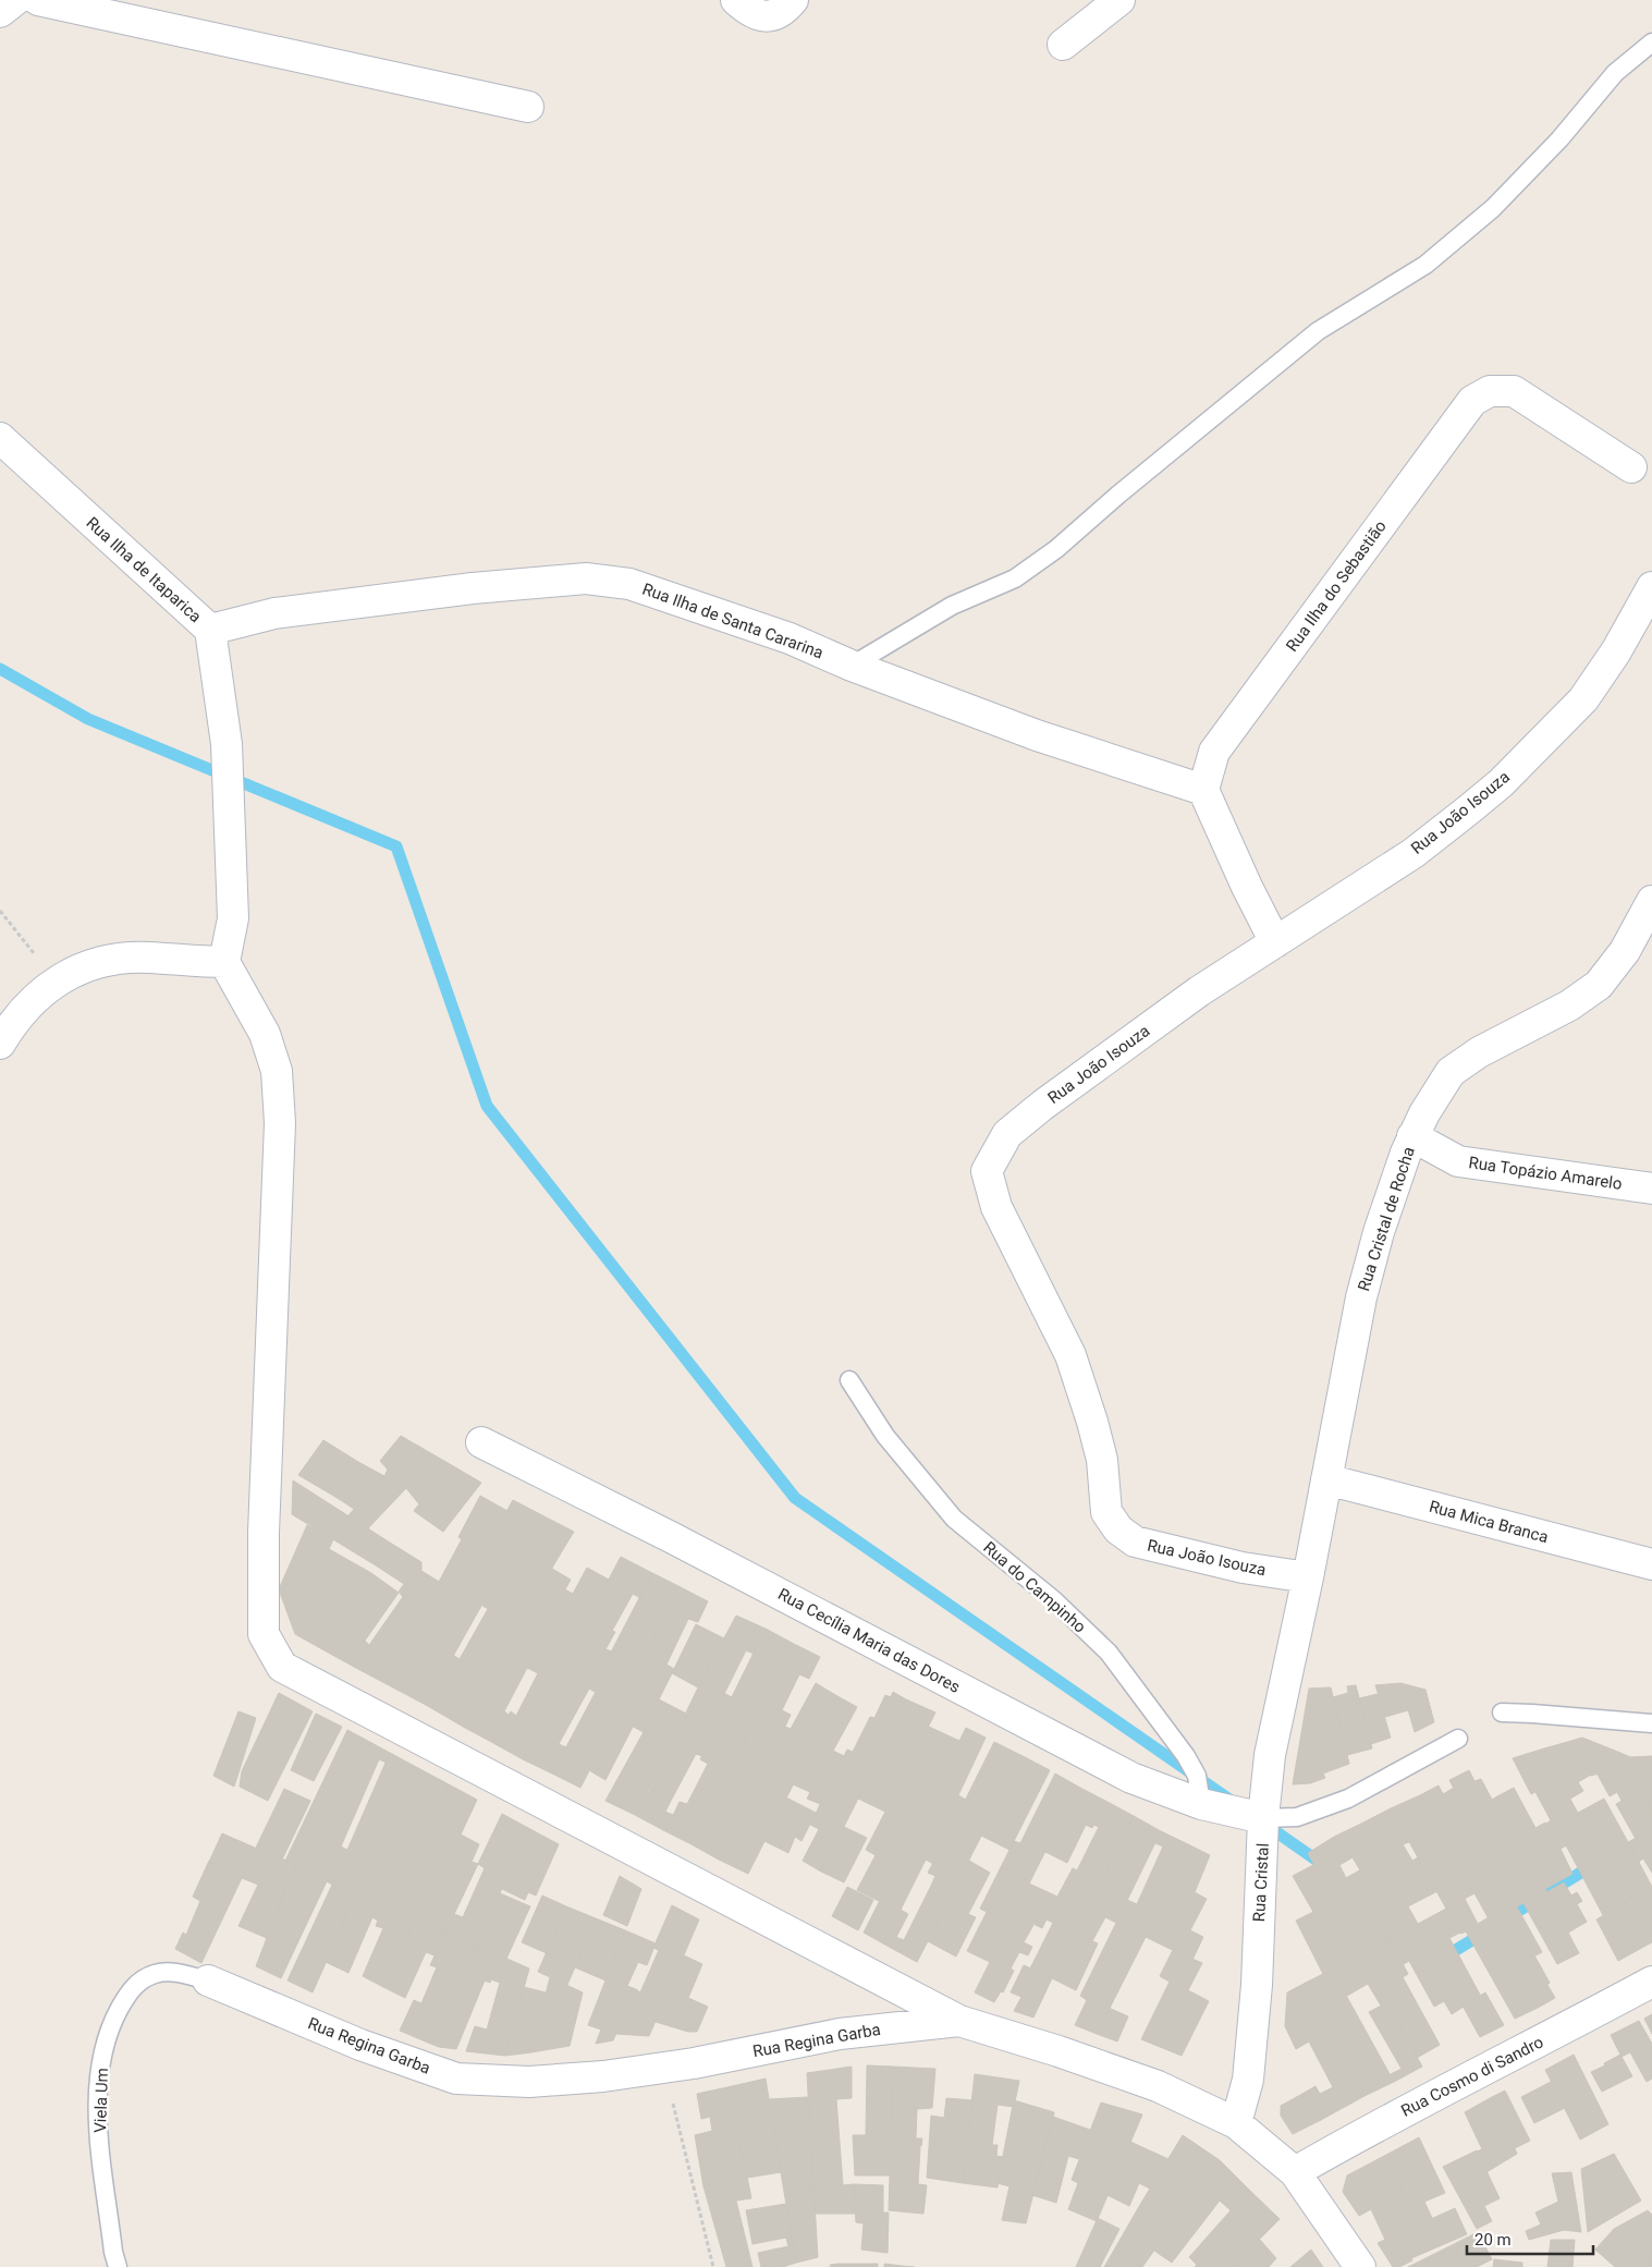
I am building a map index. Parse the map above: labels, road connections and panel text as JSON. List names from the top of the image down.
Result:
{
  "streets": {
    "street": [
      "Rua Ilha de Itaparica",
      "Rua Ilha do Sebastião",
      "Rua Ilha de Santa Cararina",
      "Rua João Isouza",
      "Rua Topázio Amarelo",
      "Rua Cristal de Rocha",
      "Rua Mica Branca",
      "Rua Cecília Maria das Dores",
      "Rua Cristal",
      "Rua Regina Garba",
      "Rua Cosmo di Sandro"
    ],
    "lane": ["Rua do Campinho", "Viela Um"]
  },
  "crossings": [
    ["Rua Ilha de Itaparica", "Rua Ilha de Santa Cararina"],
    ["Rua Ilha do Sebastião", "Rua Ilha de Santa Cararina"],
    ["Rua João Isouza", "Rua Cristal de Rocha"],
    ["Rua Topázio Amarelo", "Rua Cristal de Rocha"],
    ["Rua Cristal de Rocha", "Rua Mica Branca"],
    ["Rua Cristal de Rocha", "Rua Cristal"],
    ["Rua do Campinho", "Rua Cecília Maria das Dores"],
    ["Rua Cecília Maria das Dores", "Rua Cristal"],
    ["Rua Cristal", "Rua Regina Garba"],
    ["Rua Regina Garba", "Rua Cosmo di Sandro"],
    ["Rua Regina Garba", "Viela Um"]
  ],
  "scale_bar": "20 m"
}
